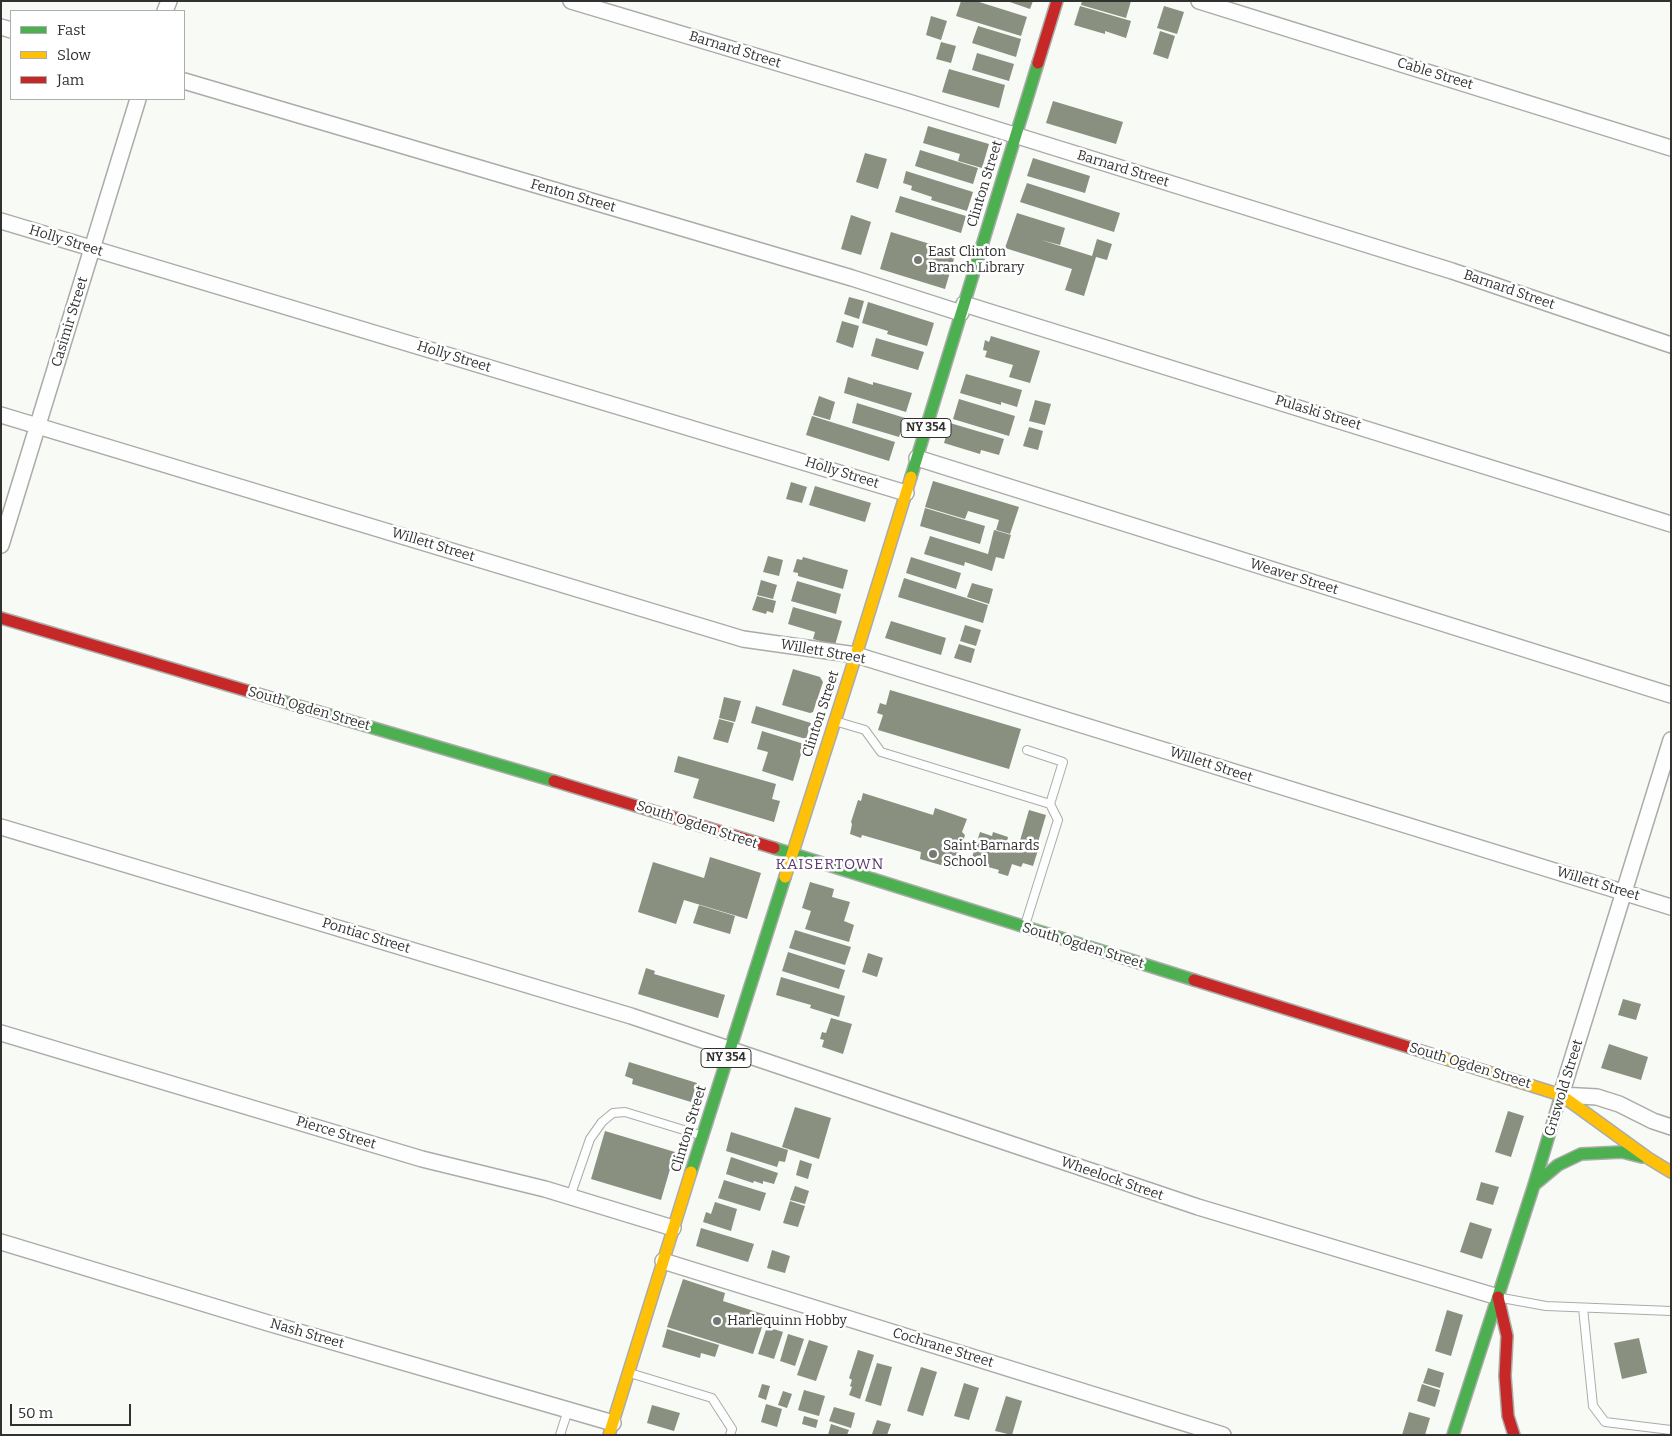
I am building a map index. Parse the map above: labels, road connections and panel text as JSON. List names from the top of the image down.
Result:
{
  "streets": {
    "main road": [
      "Clinton Street",
      "NY 354",
      "South Ogden Street",
      "Griswold Street"
    ],
    "street": [
      "Barnard Street",
      "Cable Street",
      "Fenton Street",
      "Holly Street",
      "Casimir Street",
      "Pulaski Street",
      "Willett Street",
      "Weaver Street",
      "Pontiac Street",
      "Pierce Street",
      "Wheelock Street",
      "Nash Street",
      "Cochrane Street"
    ]
  },
  "crossings": [
    ["Barnard Street", "Clinton Street"],
    ["Clinton Street", "Fenton Street"],
    ["Clinton Street", "Holly Street"],
    ["Clinton Street", "Pulaski Street"],
    ["Clinton Street", "Willett Street"],
    ["Clinton Street", "Weaver Street"],
    ["Clinton Street", "South Ogden Street"],
    ["Clinton Street", "Pontiac Street"],
    ["Clinton Street", "Pierce Street"],
    ["Clinton Street", "Wheelock Street"],
    ["Clinton Street", "Nash Street"],
    ["Clinton Street", "Cochrane Street"],
    ["Fenton Street", "Pulaski Street"],
    ["Holly Street", "Casimir Street"],
    ["Casimir Street", "Willett Street"],
    ["Willett Street", "Griswold Street"],
    ["South Ogden Street", "Griswold Street"],
    ["Pontiac Street", "Wheelock Street"],
    ["Griswold Street", "Wheelock Street"]
  ],
  "districts": ["KAISERTOWN"],
  "places": ["East Clinton Branch Library", "Saint Barnards School", "Harlequinn Hobby"],
  "legend": ["Fast", "Slow", "Jam"],
  "scale_bar": "50 m"
}
